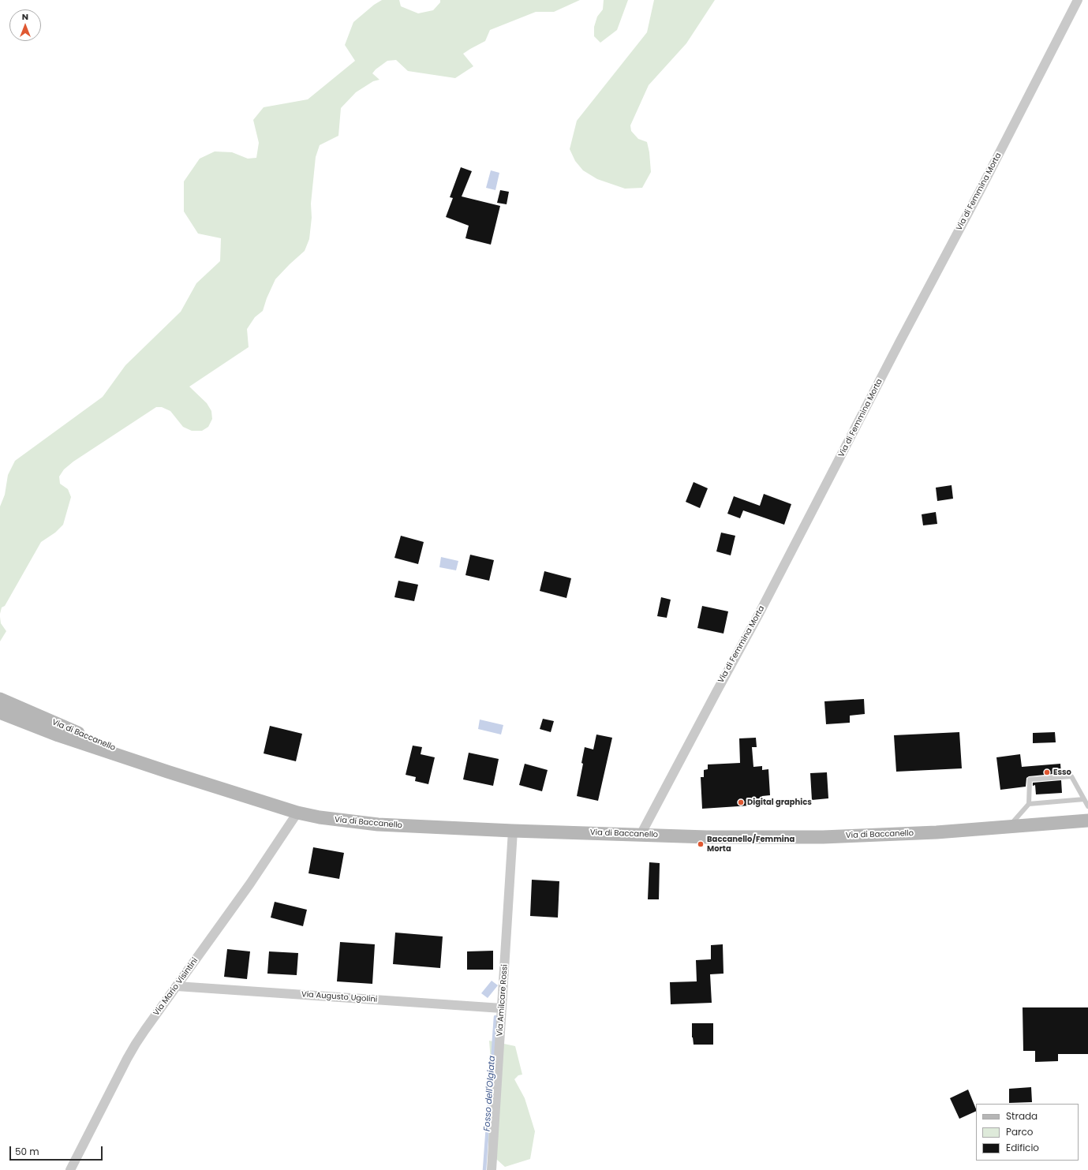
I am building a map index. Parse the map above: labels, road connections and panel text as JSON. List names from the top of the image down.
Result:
{
  "streets": {
    "street": [
      "Via di Femmina Morta",
      "Via di Baccanello",
      "Via Mario Visintini",
      "Via Augusto Ugolini",
      "Via Amilcare Rossi"
    ]
  },
  "crossings": [
    ["Via di Femmina Morta", "Via di Baccanello"],
    ["Via di Baccanello", "Via Mario Visintini"],
    ["Via di Baccanello", "Via Amilcare Rossi"],
    ["Via Mario Visintini", "Via Augusto Ugolini"],
    ["Via Augusto Ugolini", "Via Amilcare Rossi"]
  ],
  "water": ["Fosso dell'Olgiata"],
  "places": ["Esso", "Digital graphics", "Baccanello/Femmina Morta"],
  "legend": ["Strada", "Parco", "Edificio"],
  "scale_bar": "50 m",
  "north": "top"
}
